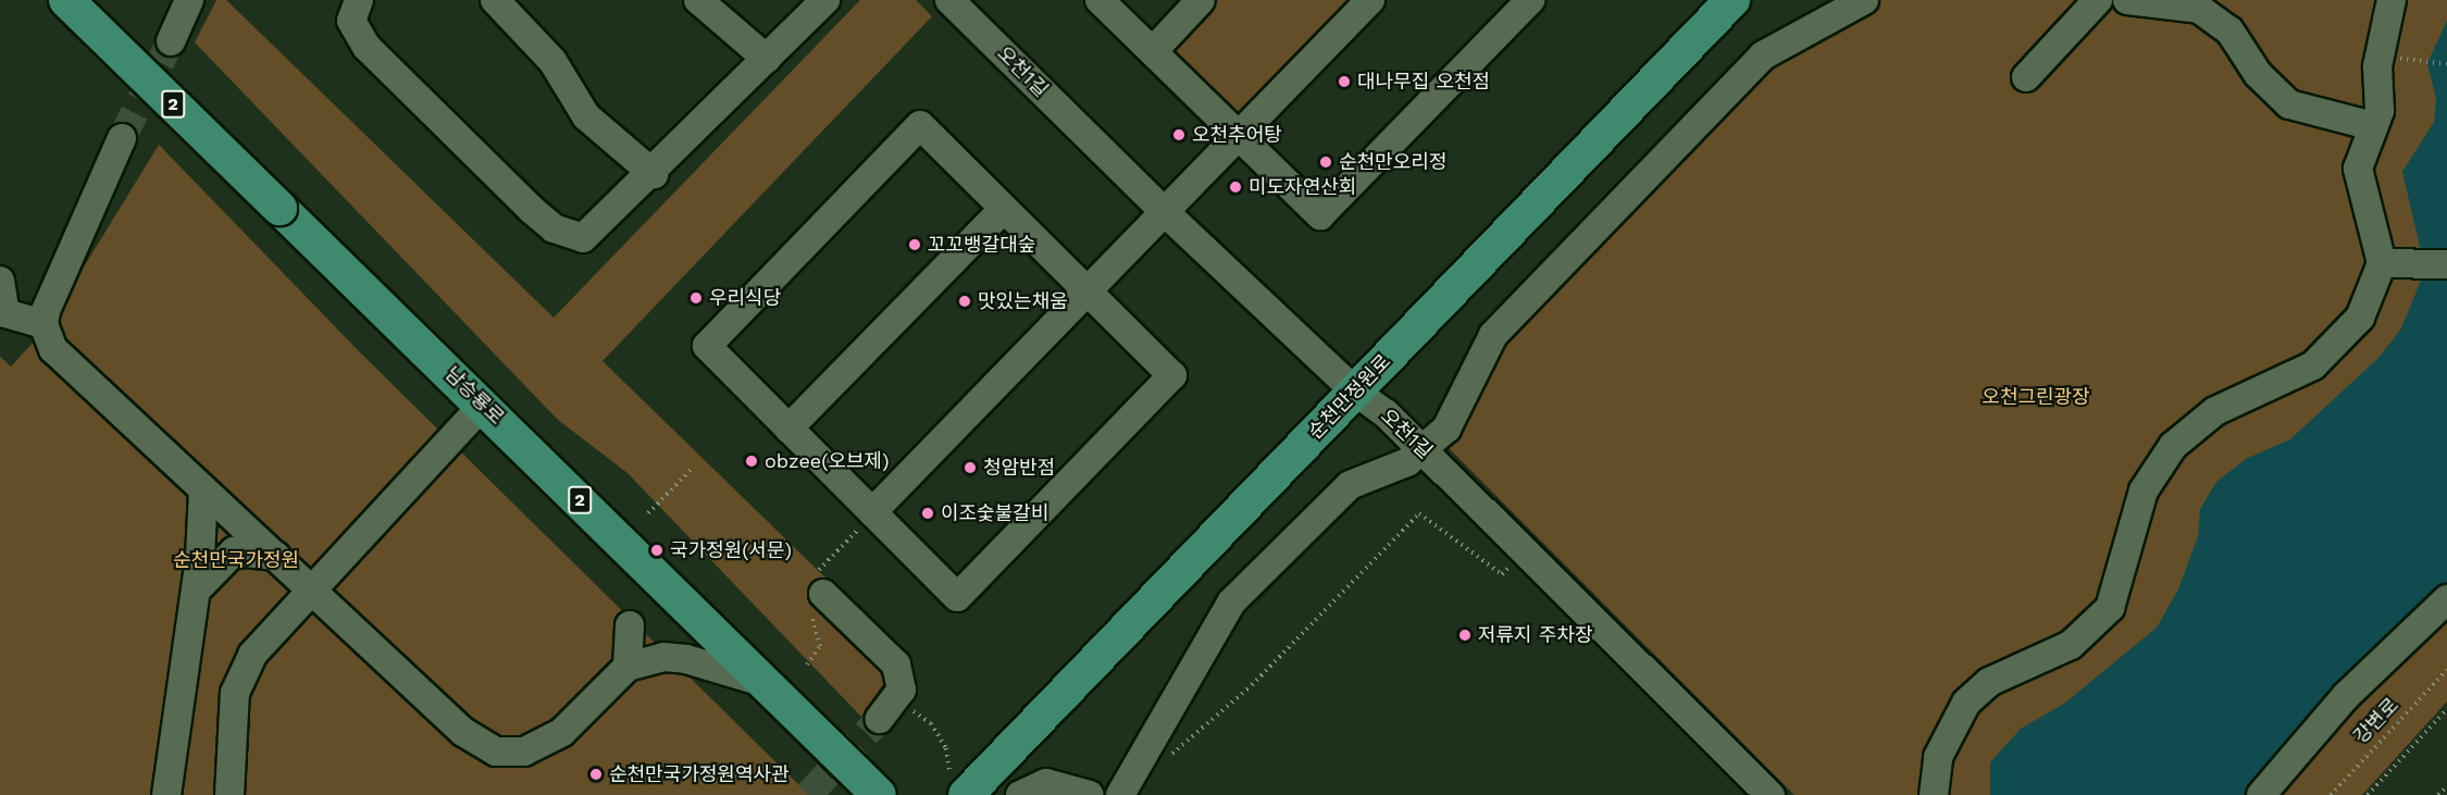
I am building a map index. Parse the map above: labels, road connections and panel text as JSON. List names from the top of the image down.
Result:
{
  "streets": {
    "main road": ["2", "남승룡로", "순천만정원로"],
    "street": ["오천1길"],
    "path": ["강변로"]
  },
  "crossings": [
    ["오천1길", "순천만정원로"]
  ],
  "parks": ["오천그린광장", "순천만국가정원"],
  "places": [
    "대나무집 오천점",
    "오천추어탕",
    "순천만오리정",
    "미도자연산회",
    "꼬꼬뱅갈대숲",
    "우리식당",
    "맛있는채움",
    "obzee(오브제)",
    "청암반점",
    "이조숯불갈비",
    "국가정원(서문)",
    "저류지 주차장",
    "순천만국가정원역사관"
  ]
}
